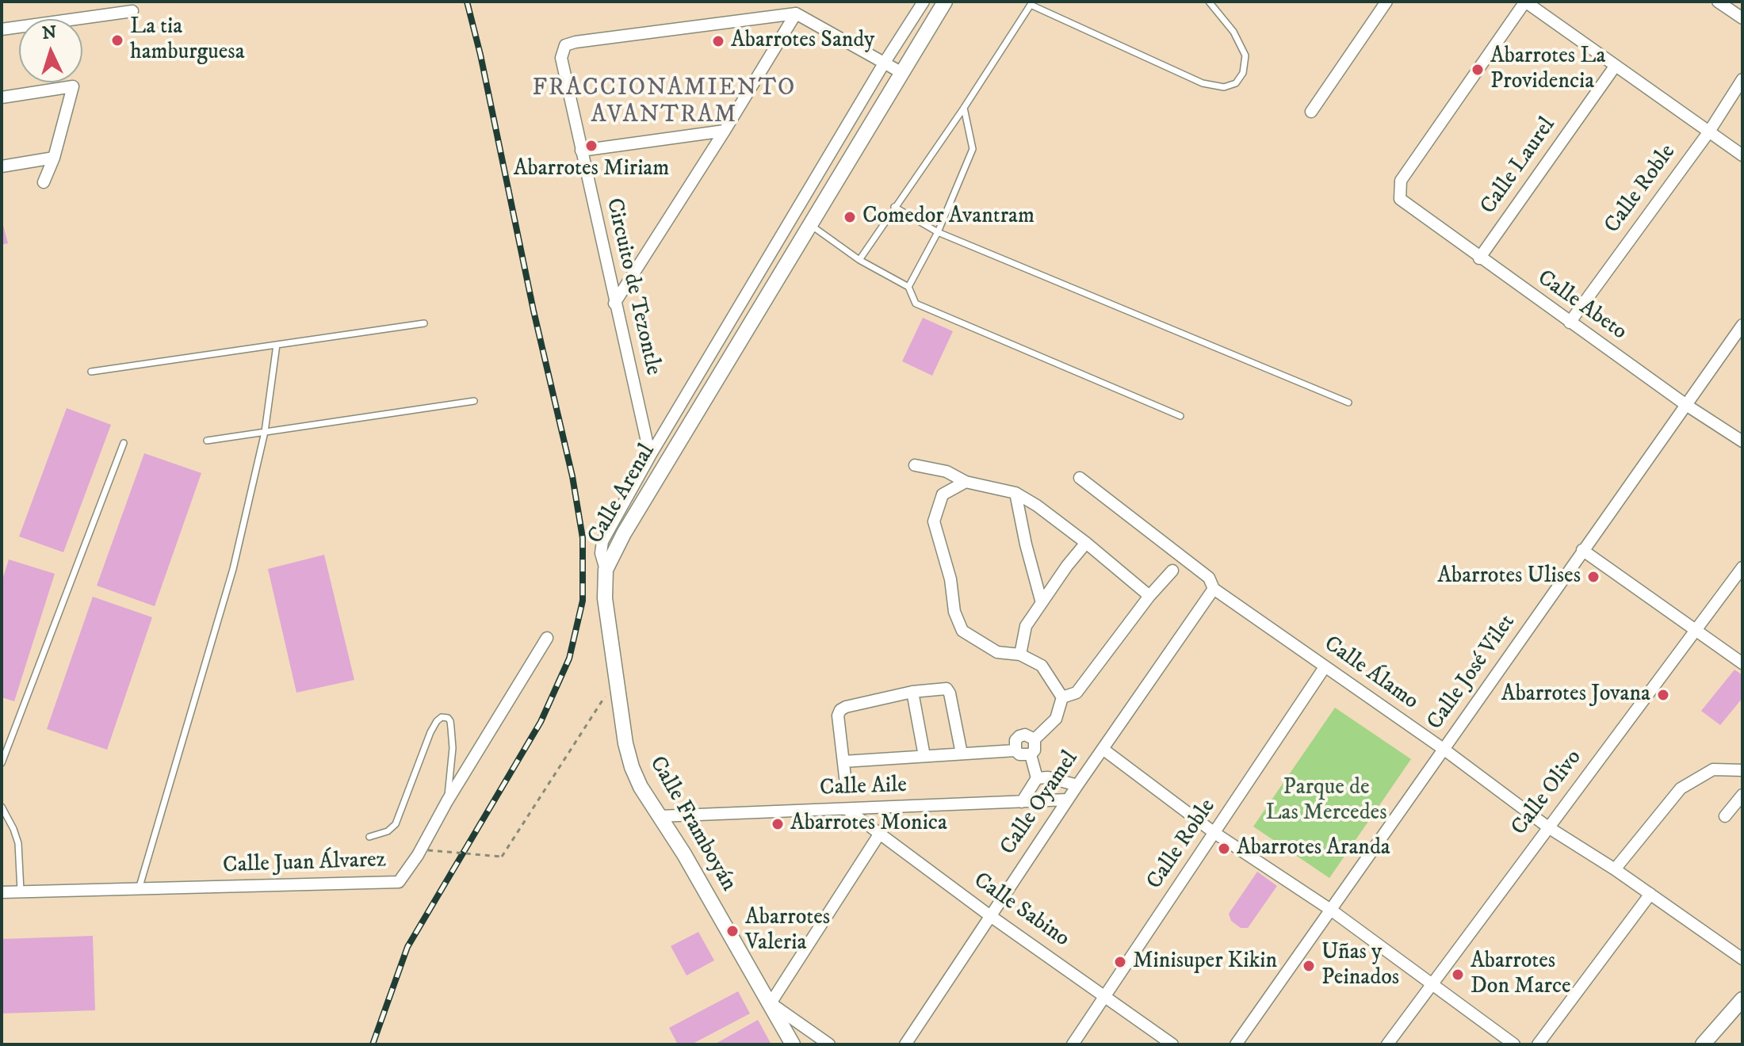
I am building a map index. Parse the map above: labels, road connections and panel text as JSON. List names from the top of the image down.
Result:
{
  "streets": {
    "street": [
      "Calle Laurel",
      "Calle Roble",
      "Circuito de Tezontle",
      "Calle Abeto",
      "Calle Arenal",
      "Calle José Vilet",
      "Calle Álamo",
      "Calle Aile",
      "Calle Olivo",
      "Calle Oyamel",
      "Calle Framboyán",
      "Calle Juan Álvarez",
      "Calle Sabino"
    ]
  },
  "crossings": [
    ["Calle Laurel", "Calle Abeto"],
    ["Calle Roble", "Calle Abeto"],
    ["Calle Roble", "Calle Álamo"],
    ["Calle Roble", "Calle Sabino"],
    ["Circuito de Tezontle", "Calle Arenal"],
    ["Calle Abeto", "Calle José Vilet"],
    ["Calle Arenal", "Calle Framboyán"],
    ["Calle José Vilet", "Calle Álamo"],
    ["Calle Álamo", "Calle Olivo"],
    ["Calle Álamo", "Calle Oyamel"],
    ["Calle Aile", "Calle Oyamel"],
    ["Calle Aile", "Calle Framboyán"],
    ["Calle Aile", "Calle Sabino"],
    ["Calle Oyamel", "Calle Sabino"]
  ],
  "districts": ["FRACCIONAMIENTO AVANTRAM"],
  "parks": ["Parque de Las Mercedes"],
  "places": [
    "La tia hamburguesa",
    "Abarrotes Sandy",
    "Abarrotes La Providencia",
    "Abarrotes Miriam",
    "Comedor Avantram",
    "Abarrotes Ulises",
    "Abarrotes Jovana",
    "Abarrotes Monica",
    "Abarrotes Aranda",
    "Abarrotes Valeria",
    "Minisuper Kikin",
    "Uñas y Peinados",
    "Abarrotes Don Marce"
  ],
  "north": "top"
}
